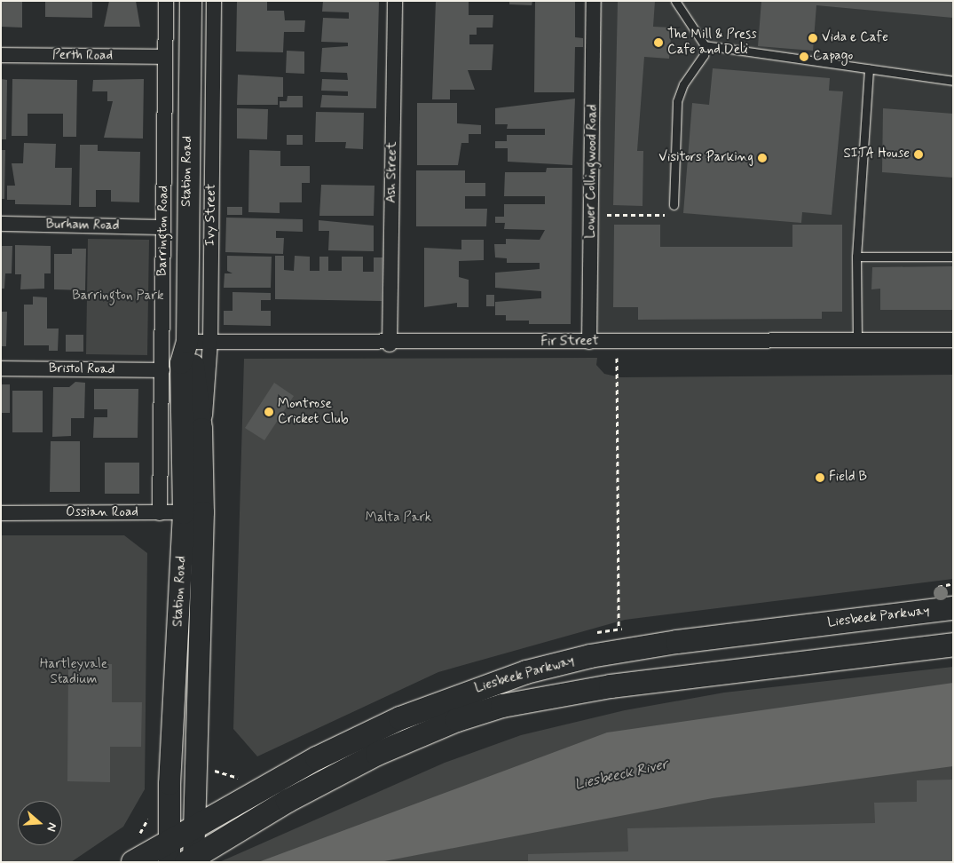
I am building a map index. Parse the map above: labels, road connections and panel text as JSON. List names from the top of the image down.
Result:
{
  "streets": {
    "main road": ["Station Road", "Liesbeek Parkway"],
    "street": [
      "Perth Road",
      "Lower Collingwood Road",
      "Ash Street",
      "Ivy Street",
      "Burham Road",
      "Barrington Road",
      "Fir Street",
      "Bristol Road",
      "Ossian Road"
    ]
  },
  "crossings": [
    ["Perth Road", "Barrington Road"],
    ["Station Road", "Ivy Street"],
    ["Station Road", "Fir Street"],
    ["Station Road", "Ossian Road"],
    ["Station Road", "Liesbeek Parkway"],
    ["Lower Collingwood Road", "Fir Street"],
    ["Ash Street", "Fir Street"],
    ["Ivy Street", "Fir Street"],
    ["Burham Road", "Barrington Road"],
    ["Barrington Road", "Bristol Road"],
    ["Barrington Road", "Ossian Road"]
  ],
  "water": ["Liesbeeck River"],
  "parks": ["Barrington Park", "Malta Park", "Hartleyvale Stadium"],
  "places": [
    "Vida e Cafe",
    "The Mill & Press Cafe and Deli",
    "Capago",
    "SITA House",
    "Visitors Parking",
    "Montrose Cricket Club",
    "Field B"
  ],
  "north": "right"
}
